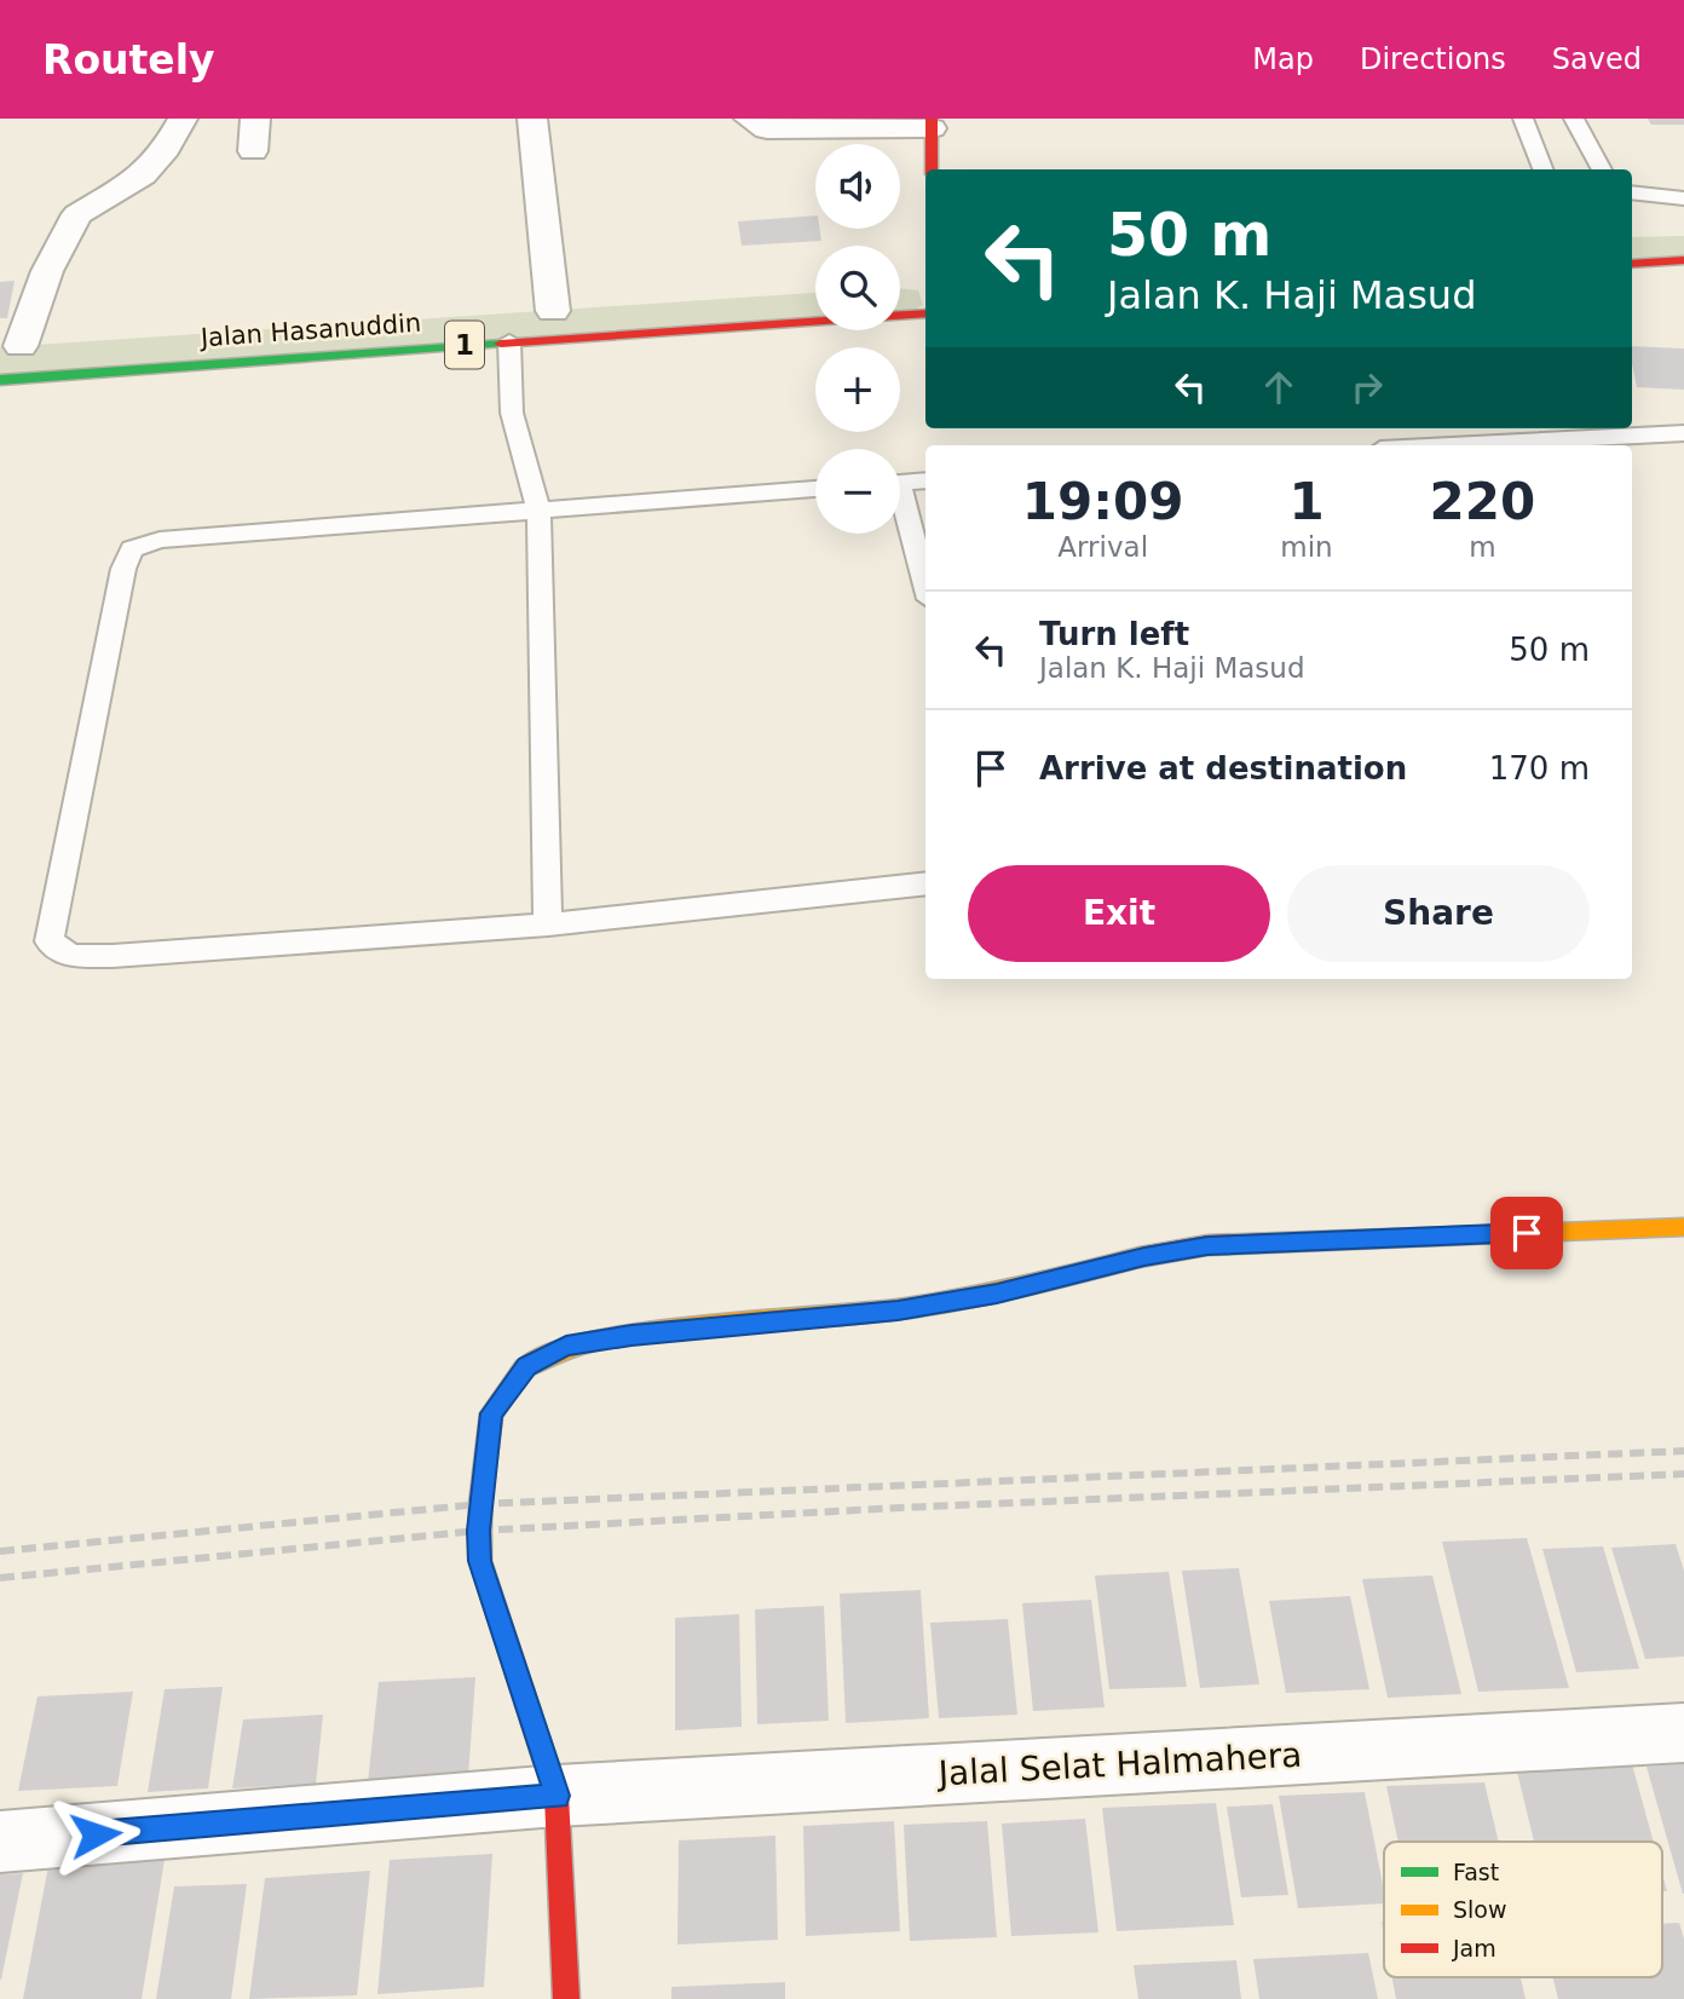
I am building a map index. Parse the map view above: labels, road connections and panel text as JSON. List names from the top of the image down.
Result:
{
  "streets": {
    "main road": ["Jalan Hasanuddin", "1"],
    "street": ["Jalal Selat Halmahera"]
  },
  "legend": ["Fast", "Slow", "Jam"],
  "page": {
    "header": "Routely",
    "nav": ["Map", "Directions", "Saved"],
    "map_buttons": ["+", "−"],
    "turn": ["50 m", "Jalan K. Haji Masud"],
    "eta": [
      "19:09",
      "Arrival",
      "1",
      "min",
      "220",
      "m"
    ],
    "list": [
      {
        "name": "Turn left",
        "note": "Jalan K. Haji Masud",
        "value": "50 m"
      },
      {
        "name": "Arrive at destination",
        "value": "170 m"
      }
    ],
    "buttons": ["Exit", "Share"]
  }
}
